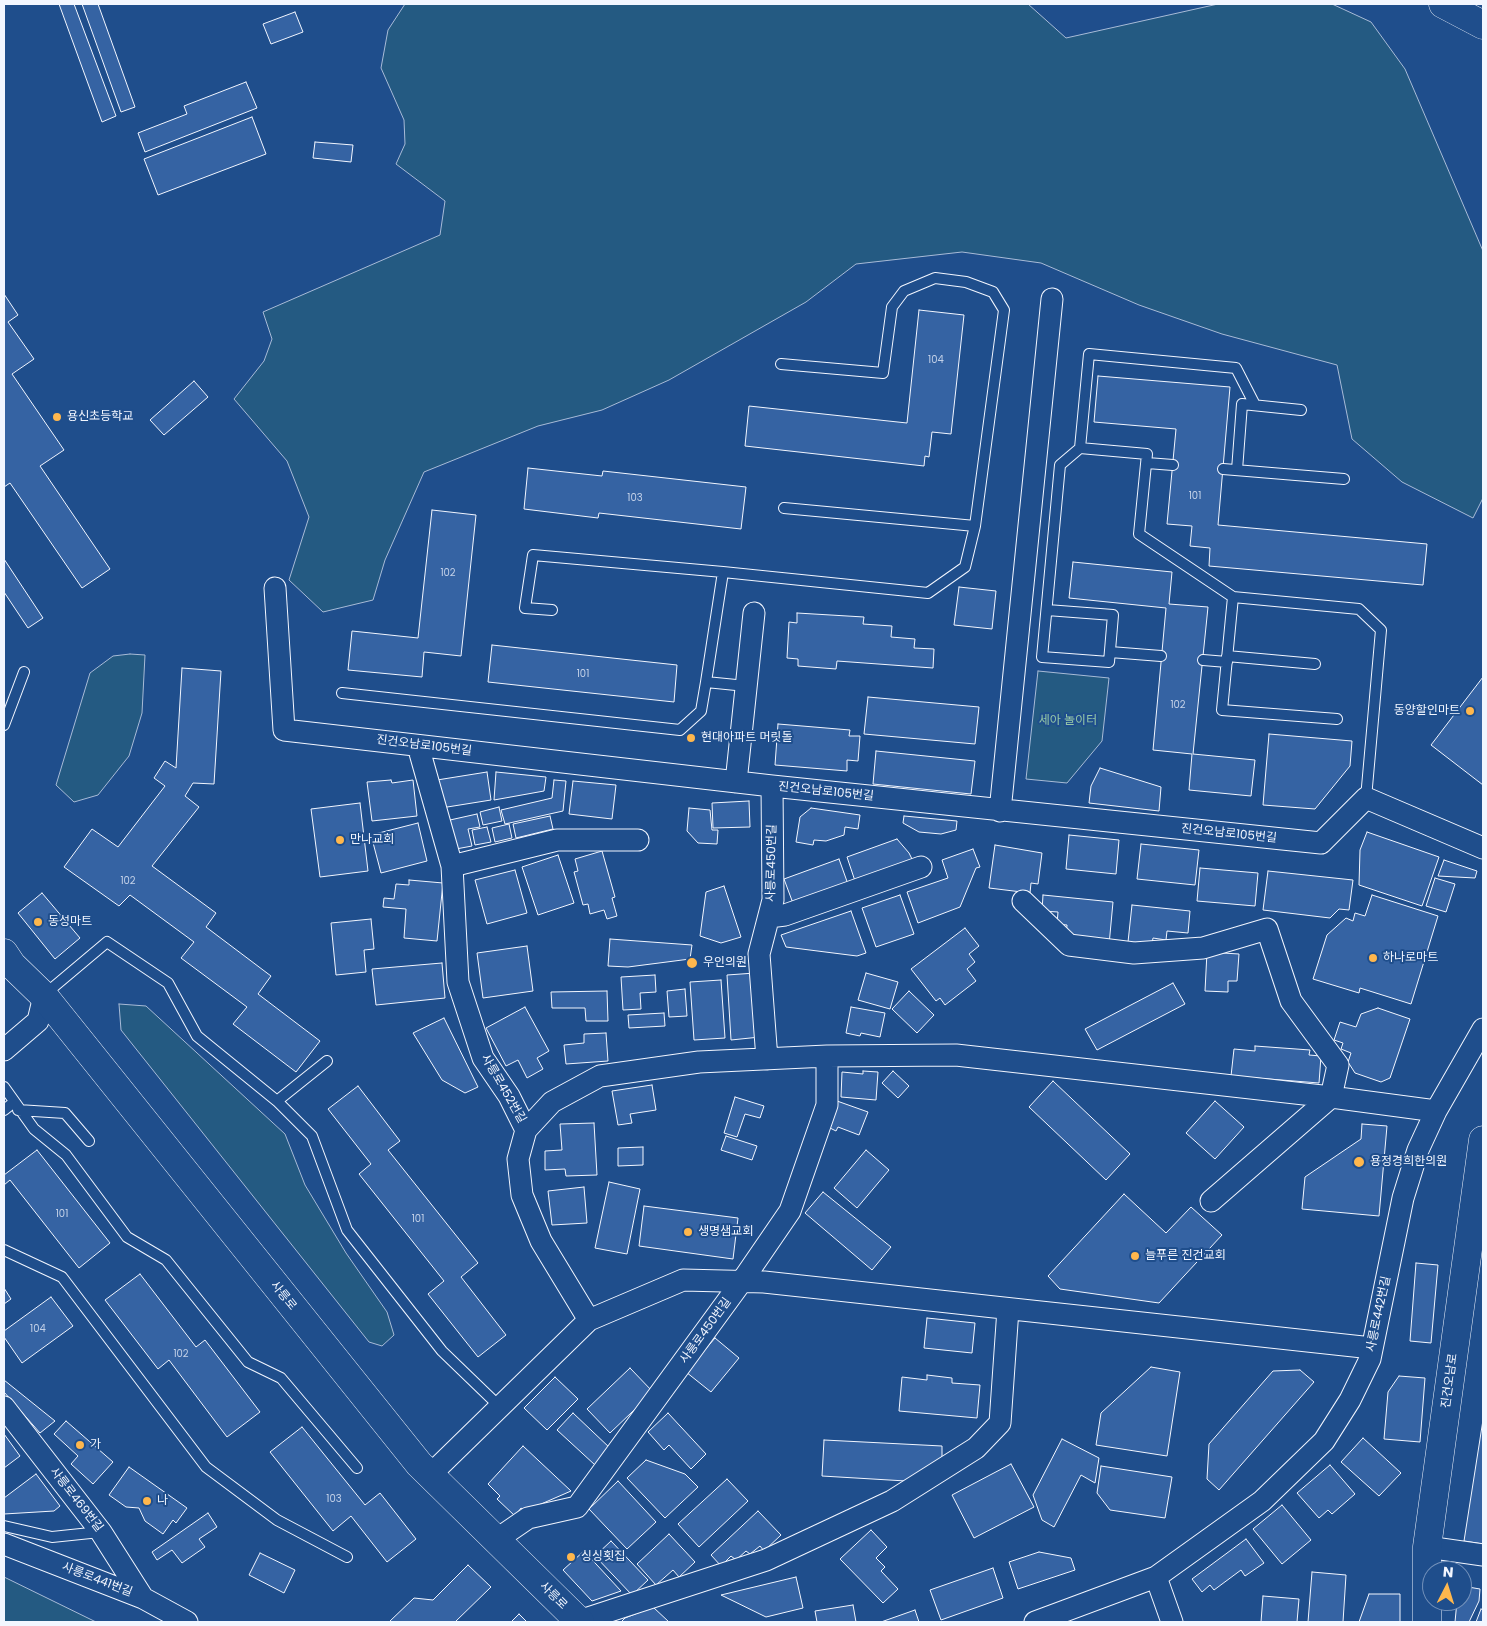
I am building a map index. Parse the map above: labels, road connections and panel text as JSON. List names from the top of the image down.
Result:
{
  "streets": {
    "street": [
      "진건오남로105번길",
      "사릉로450번길",
      "사릉로452번길",
      "사릉로",
      "사릉로442번길",
      "진건오남로",
      "사릉로469번길",
      "사릉로441번길"
    ]
  },
  "crossings": [
    ["진건오남로105번길", "사릉로450번길"],
    ["진건오남로105번길", "사릉로452번길"],
    ["사릉로450번길", "사릉로"],
    ["사릉로469번길", "사릉로441번길"]
  ],
  "parks": ["세아 놀이터"],
  "places": [
    "용신초등학교",
    "동양할인마트",
    "현대아파트 머릿돌",
    "만나교회",
    "동성마트",
    "하나로마트",
    "우인의원",
    "용정경희한의원",
    "생명샘교회",
    "늘푸른 진건교회",
    "가",
    "나",
    "싱싱횟집"
  ],
  "house_numbers": [
    "104",
    "101",
    "103",
    "102",
    "101",
    "102",
    "102",
    "101",
    "101",
    "104",
    "102",
    "103"
  ],
  "north": "top"
}
